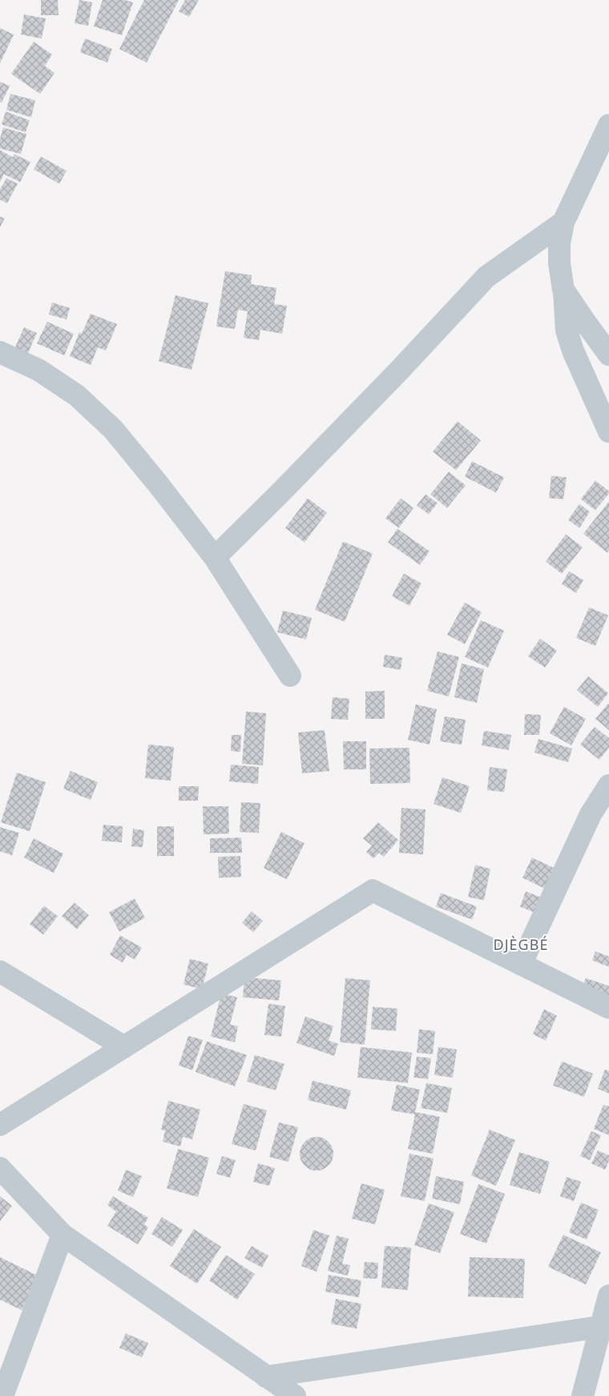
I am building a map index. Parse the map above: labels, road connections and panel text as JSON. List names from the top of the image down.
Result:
{
  "districts": ["DJÈGBÉ"]
}
